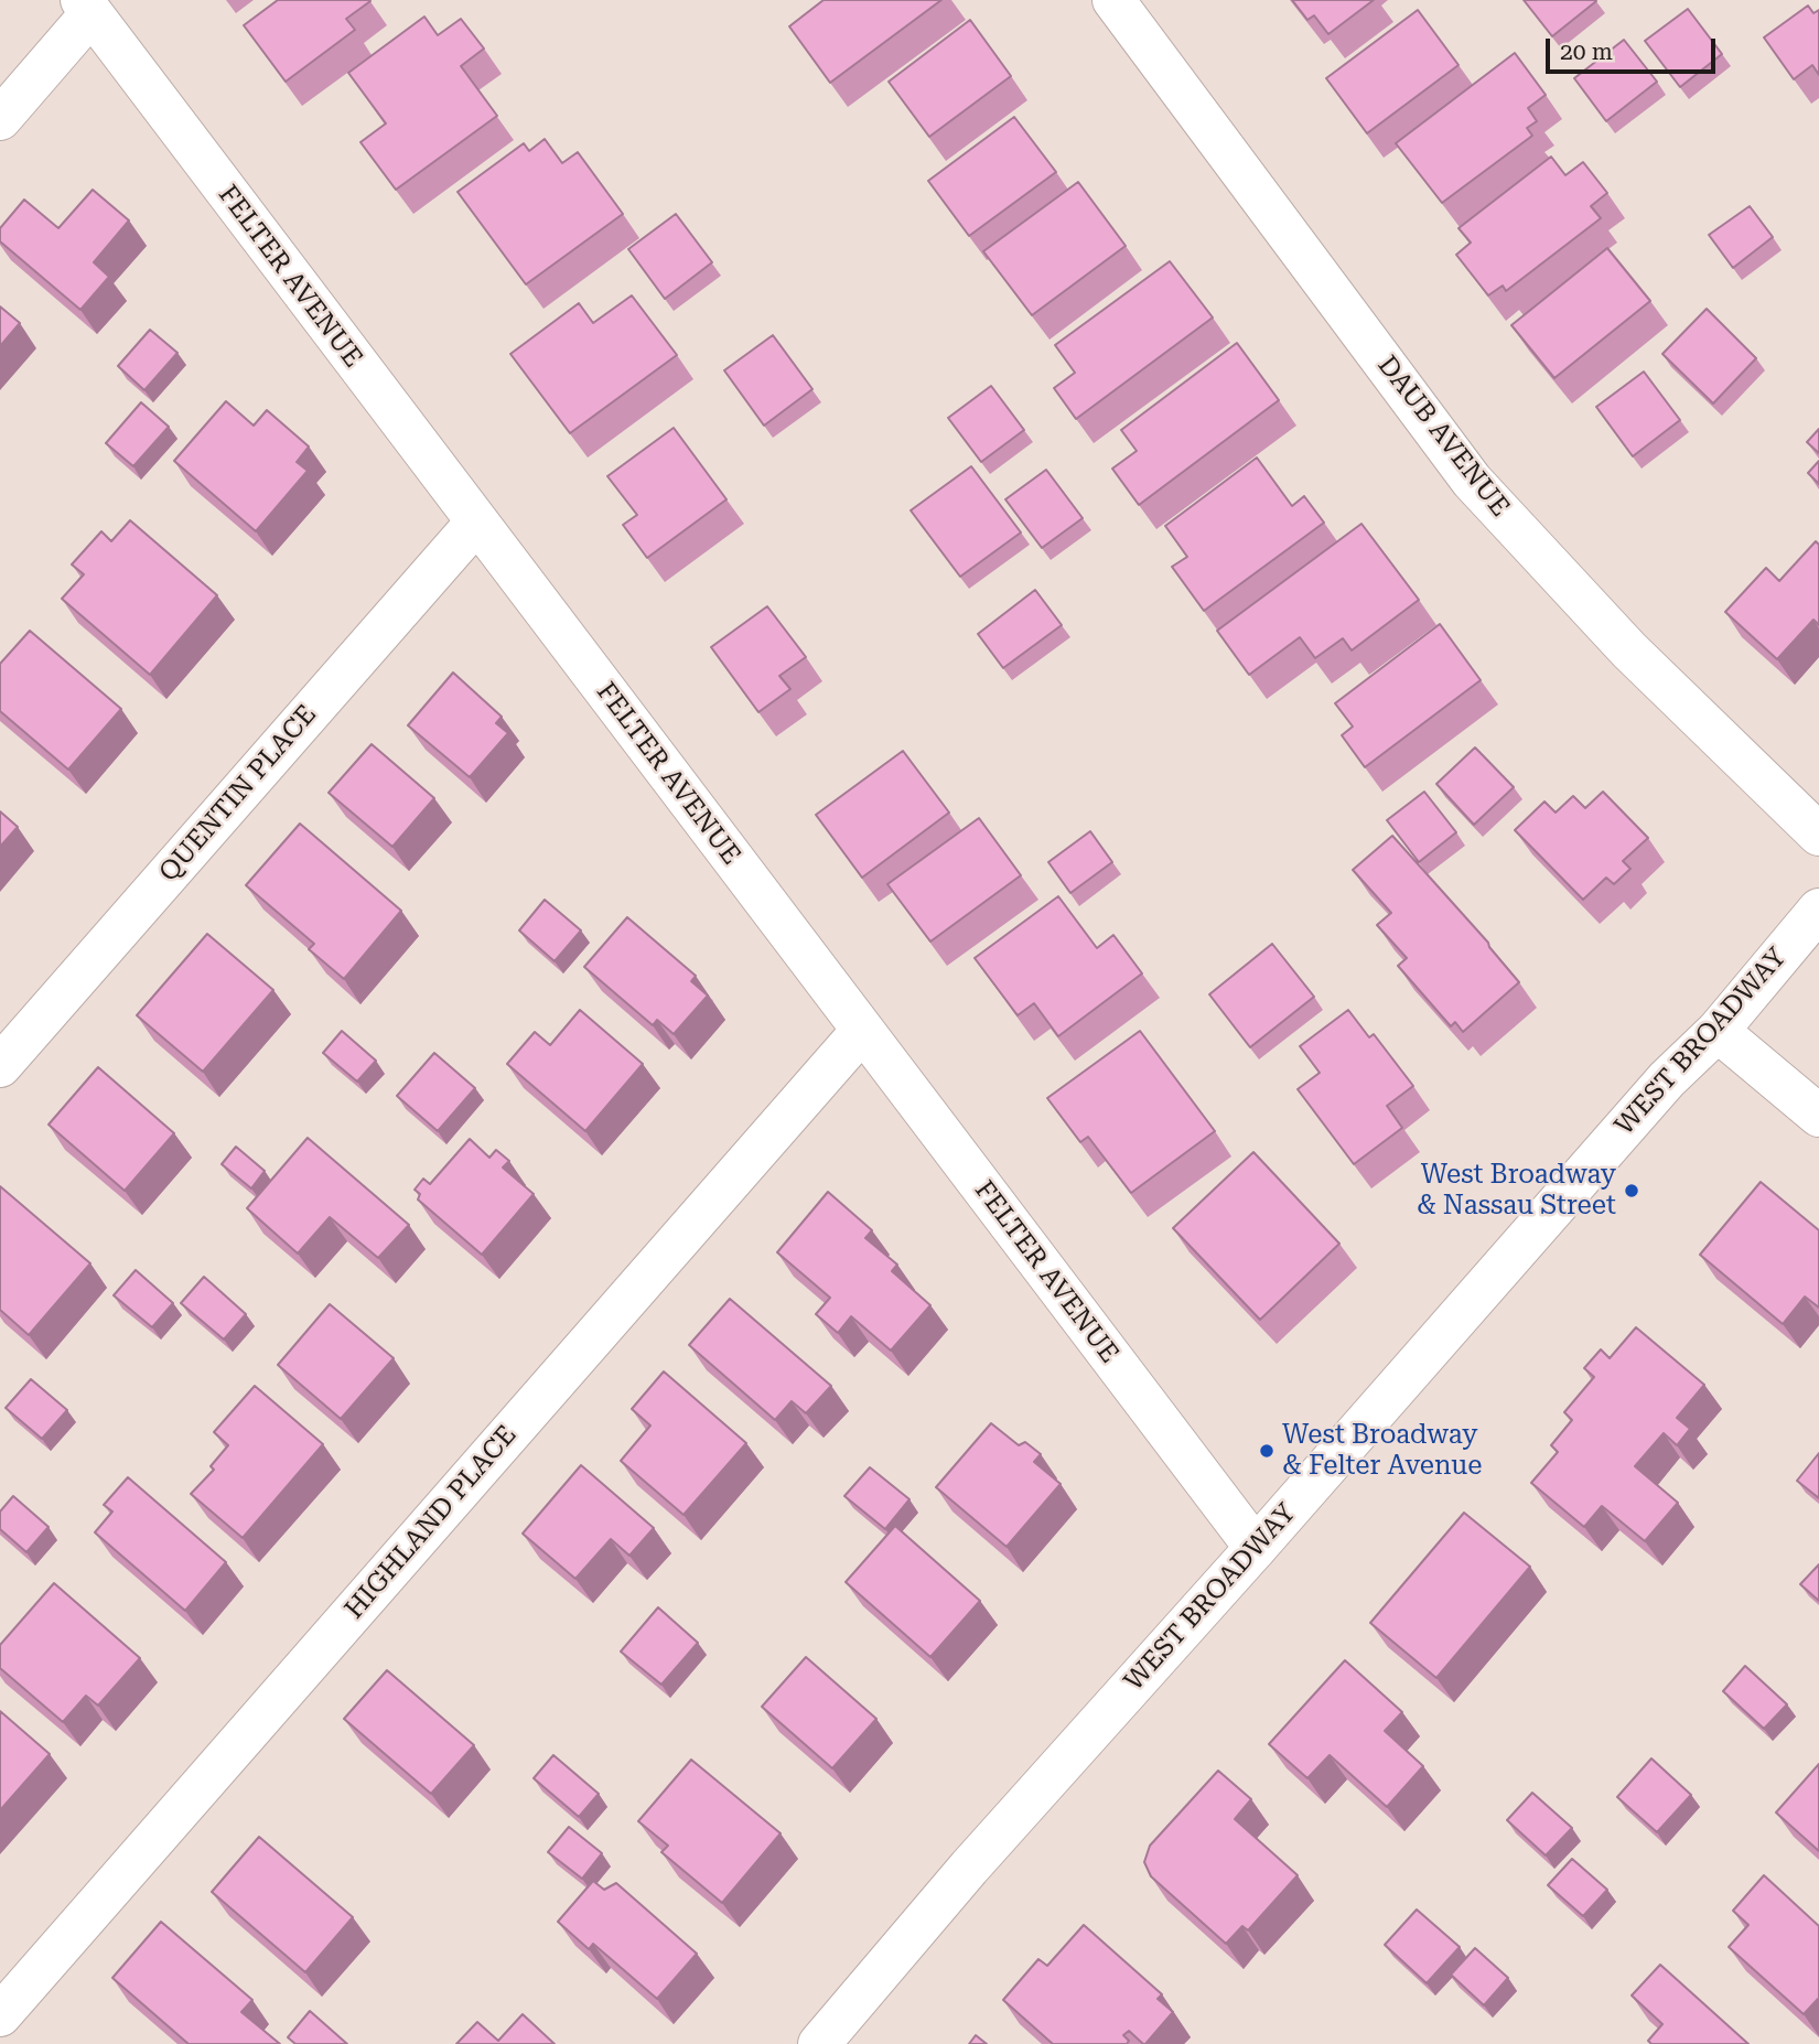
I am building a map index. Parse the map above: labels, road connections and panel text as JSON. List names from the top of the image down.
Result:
{
  "streets": {
    "street": [
      "FELTER AVENUE",
      "DAUB AVENUE",
      "QUENTIN PLACE",
      "WEST BROADWAY",
      "HIGHLAND PLACE"
    ]
  },
  "crossings": [
    ["FELTER AVENUE", "QUENTIN PLACE"],
    ["FELTER AVENUE", "WEST BROADWAY"],
    ["FELTER AVENUE", "HIGHLAND PLACE"]
  ],
  "places": ["West Broadway & Nassau Street", "West Broadway & Felter Avenue"],
  "scale_bar": "20 m"
}
